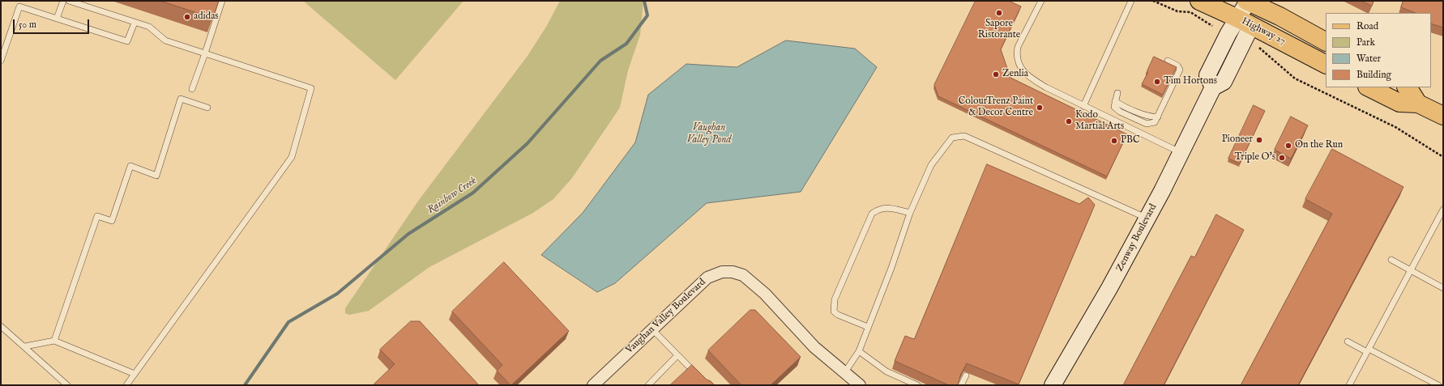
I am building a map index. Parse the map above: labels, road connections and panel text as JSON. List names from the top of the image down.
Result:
{
  "streets": {
    "main road": ["Highway 27"],
    "street": ["Zenway Boulevard", "Vaughan Valley Boulevard"]
  },
  "crossings": [
    ["Highway 27", "Zenway Boulevard"]
  ],
  "water": ["Vaughan Valley Pond", "Rainbow Creek"],
  "places": [
    "Sapore Ristorante",
    "adidas",
    "Zenlia",
    "Tim Hortons",
    "ColourTrenz Paint & Decor Centre",
    "Kodo Martial Arts",
    "Pioneer",
    "PBC",
    "On the Run",
    "Triple O's"
  ],
  "legend": [
    "Road",
    "Park",
    "Water",
    "Building"
  ],
  "scale_bar": "50 m"
}
